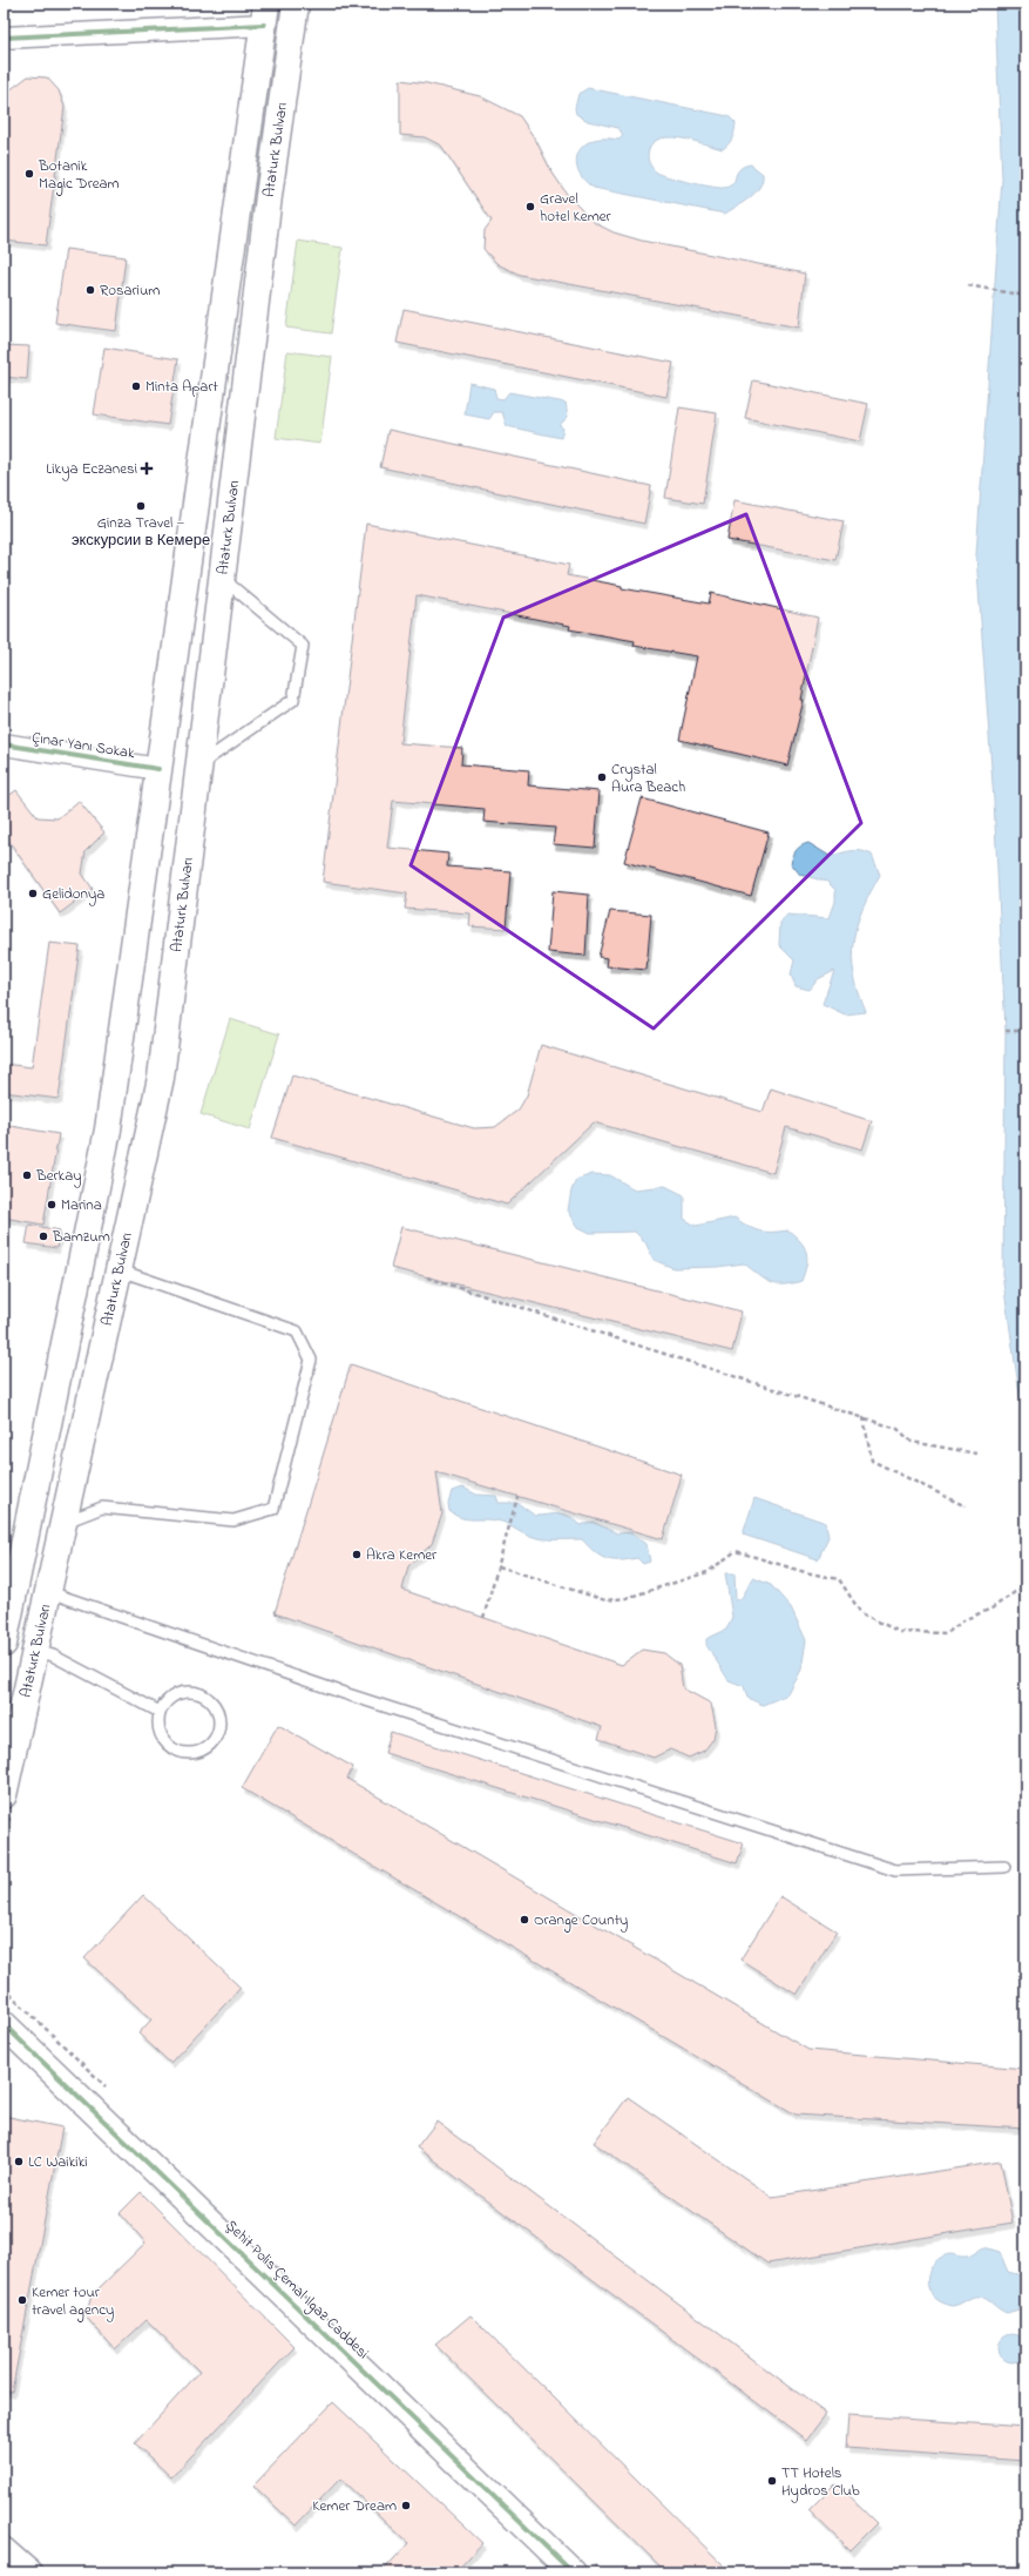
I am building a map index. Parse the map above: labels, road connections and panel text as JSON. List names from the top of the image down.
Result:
{
  "streets": {
    "main road": ["Ataturk Bulvarı", "Şehit Polis Çemal Ilgaz Caddesi"],
    "street": ["Çınar Yanı Sokak"]
  },
  "crossings": [
    ["Ataturk Bulvarı", "Çınar Yanı Sokak"]
  ],
  "places": {
    "other": [
      "Botanik Magic Dream",
      "Gravel hotel Kemer",
      "Rosarium",
      "Minta Apart",
      "Ginza Travel — экскурсии в Кемере",
      "Crystal Aura Beach",
      "Gelidonya",
      "Berkay",
      "Marina",
      "Bamzum",
      "Akra Kemer",
      "Orange County",
      "LC Waikiki",
      "Kemer tour travel agency",
      "TT Hotels Hydros Club",
      "Kemer Dream"
    ],
    "health": ["Likya Eczanesi"]
  }
}
